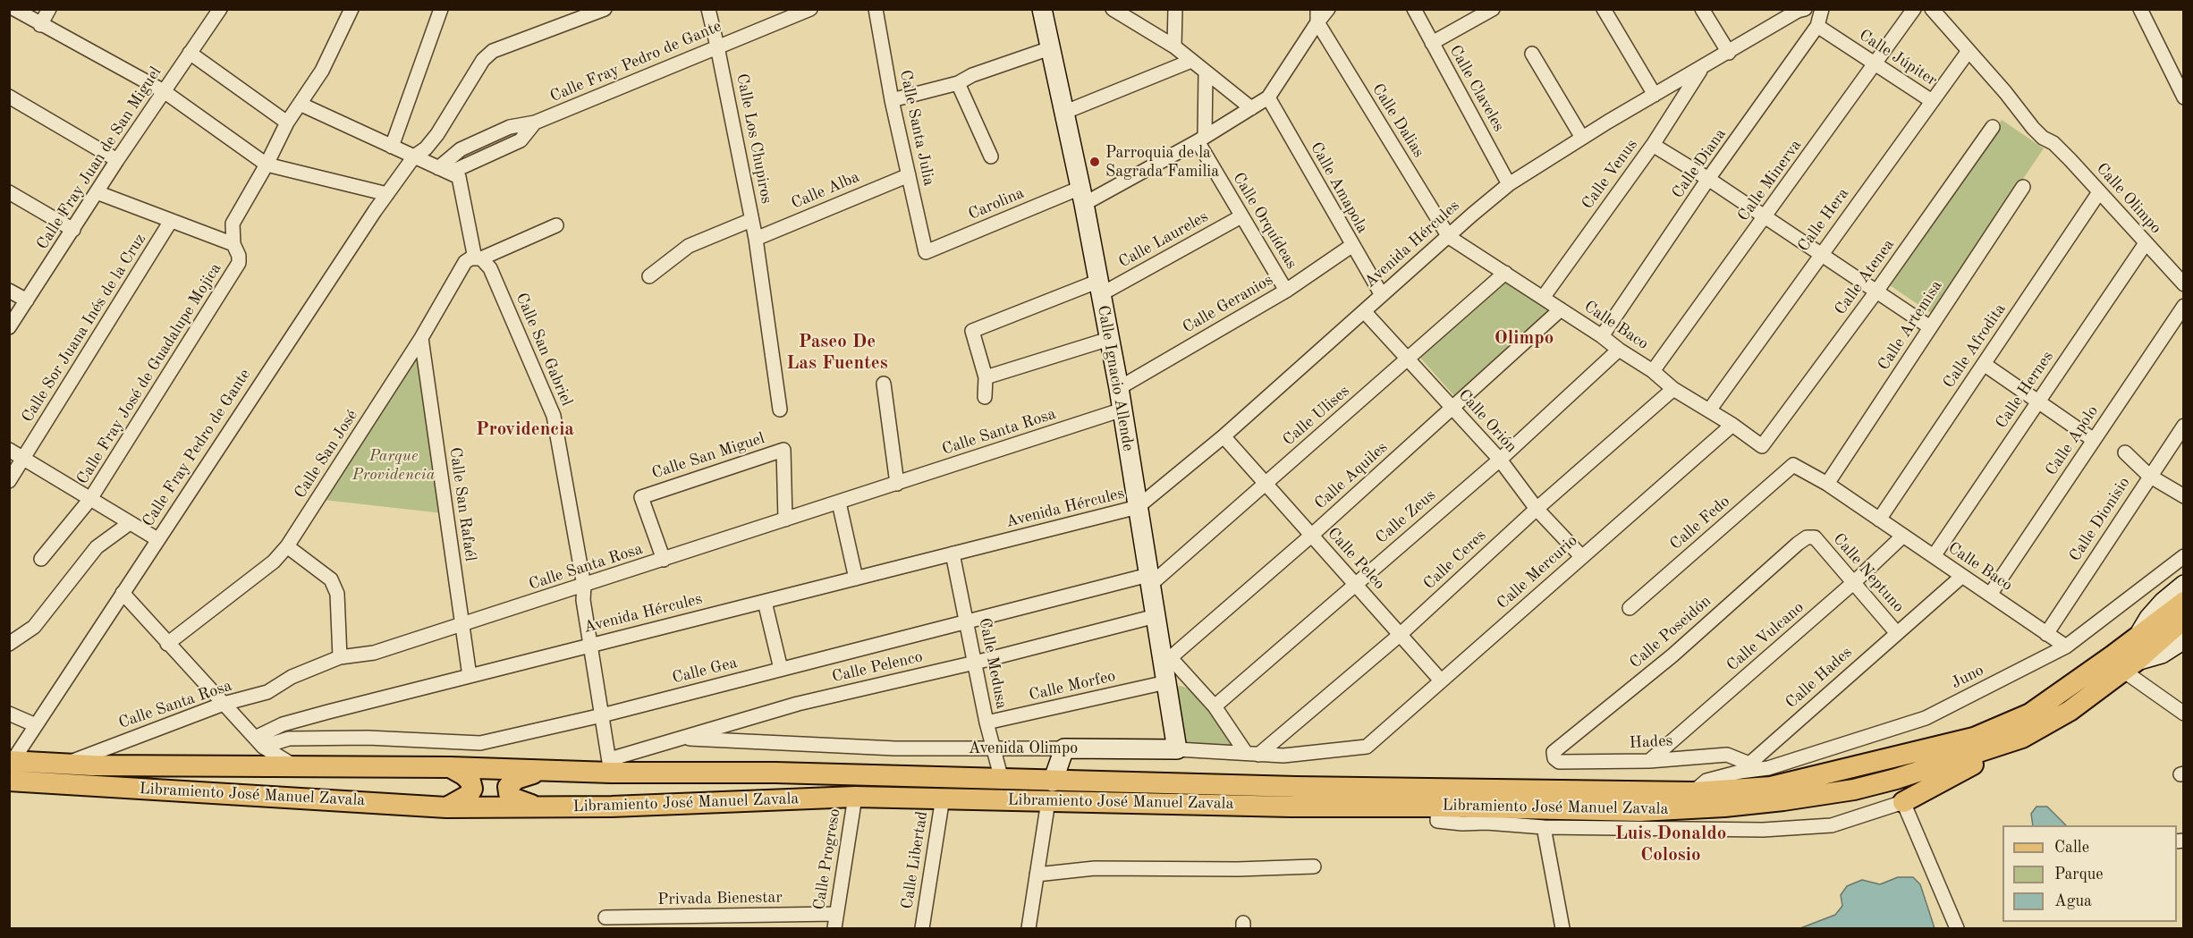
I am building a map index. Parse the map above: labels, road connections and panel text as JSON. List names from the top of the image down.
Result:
{
  "streets": {
    "main road": ["Libramiento José Manuel Zavala"],
    "street": [
      "Calle Júpiter",
      "Calle Fray Pedro de Gante",
      "Calle Claveles",
      "Calle Dalias",
      "Calle Santa Julia",
      "Calle Los Chupiros",
      "Calle Fray Juan de San Miguel",
      "Calle Diana",
      "Calle Venus",
      "Calle Minerva",
      "Calle Amapola",
      "Calle Alba",
      "Calle Olimpo",
      "Carolina",
      "Calle Hera",
      "Calle Orquídeas",
      "Calle Laureles",
      "Avenida Hércules",
      "Calle Atenea",
      "Calle Geranios",
      "Calle Baco",
      "Calle Artemisa",
      "Calle Sor Juana Inés de la Cruz",
      "Calle Afrodita",
      "Calle San Gabriel",
      "Calle Fray José de Guadalupe Mojica",
      "Calle Ignacio Allende",
      "Calle Hernes",
      "Calle Ulises",
      "Calle Orión",
      "Calle Santa Rosa",
      "Calle Apolo",
      "Calle San José",
      "Calle San Miguel",
      "Calle Aquiles",
      "Calle San Rafaél",
      "Calle Zeus",
      "Calle Dionisio",
      "Calle Fedo",
      "Calle Peleo",
      "Calle Ceres",
      "Calle Mercurio",
      "Calle Neptuno",
      "Calle Poseidón",
      "Calle Vulcano",
      "Calle Medusa",
      "Calle Pelenco",
      "Calle Gea",
      "Juno",
      "Calle Hades",
      "Calle Morfeo",
      "Hades",
      "Avenida Olimpo",
      "Calle Progreso",
      "Calle Libertad",
      "Privada Bienestar"
    ]
  },
  "crossings": [
    ["Calle Júpiter", "Calle Diana"],
    ["Calle Júpiter", "Calle Minerva"],
    ["Calle Júpiter", "Calle Hera"],
    ["Calle Fray Pedro de Gante", "Calle Los Chupiros"],
    ["Calle Fray Pedro de Gante", "Calle San Gabriel"],
    ["Calle Fray Pedro de Gante", "Libramiento José Manuel Zavala"],
    ["Calle Claveles", "Avenida Hércules"],
    ["Calle Dalias", "Avenida Hércules"],
    ["Calle Dalias", "Calle Baco"],
    ["Calle Santa Julia", "Calle Alba"],
    ["Calle Santa Julia", "Carolina"],
    ["Calle Los Chupiros", "Calle Alba"],
    ["Calle Diana", "Calle Baco"],
    ["Calle Venus", "Avenida Hércules"],
    ["Calle Venus", "Calle Baco"],
    ["Calle Minerva", "Calle Baco"],
    ["Calle Amapola", "Carolina"],
    ["Calle Amapola", "Avenida Hércules"],
    ["Calle Amapola", "Calle Geranios"],
    ["Calle Olimpo", "Calle Hera"],
    ["Calle Olimpo", "Calle Afrodita"],
    ["Calle Olimpo", "Calle Hernes"],
    ["Carolina", "Calle Orquídeas"],
    ["Carolina", "Calle Ignacio Allende"],
    ["Calle Hera", "Calle Baco"],
    ["Calle Orquídeas", "Calle Laureles"],
    ["Calle Orquídeas", "Calle Geranios"],
    ["Calle Laureles", "Calle Ignacio Allende"],
    ["Avenida Hércules", "Calle Baco"],
    ["Avenida Hércules", "Calle San Gabriel"],
    ["Avenida Hércules", "Calle Ignacio Allende"],
    ["Avenida Hércules", "Calle Orión"],
    ["Avenida Hércules", "Calle San Rafaél"],
    ["Avenida Hércules", "Calle Peleo"],
    ["Avenida Hércules", "Calle Medusa"],
    ["Avenida Hércules", "Calle Gea"],
    ["Calle Atenea", "Calle Baco"],
    ["Calle Geranios", "Calle Ignacio Allende"],
    ["Calle Baco", "Calle Artemisa"],
    ["Calle Baco", "Calle Afrodita"],
    ["Calle Baco", "Calle Hernes"],
    ["Calle Baco", "Calle Ulises"],
    ["Calle Baco", "Calle Apolo"],
    ["Calle Baco", "Calle Aquiles"],
    ["Calle Baco", "Calle Zeus"],
    ["Calle Baco", "Calle Dionisio"],
    ["Calle Baco", "Calle Fedo"],
    ["Calle Baco", "Calle Ceres"],
    ["Calle Baco", "Calle Mercurio"],
    ["Calle Baco", "Calle Vulcano"],
    ["Calle Baco", "Juno"],
    ["Calle Baco", "Calle Hades"],
    ["Calle San Gabriel", "Calle Santa Rosa"],
    ["Calle San Gabriel", "Calle San José"],
    ["Calle San Gabriel", "Calle Pelenco"],
    ["Calle San Gabriel", "Calle Gea"],
    ["Calle San Gabriel", "Libramiento José Manuel Zavala"],
    ["Calle Ignacio Allende", "Calle Ulises"],
    ["Calle Ignacio Allende", "Calle Santa Rosa"],
    ["Calle Ignacio Allende", "Calle Aquiles"],
    ["Calle Ignacio Allende", "Calle Pelenco"],
    ["Calle Ignacio Allende", "Calle Gea"],
    ["Calle Ignacio Allende", "Calle Morfeo"],
    ["Calle Ignacio Allende", "Avenida Olimpo"],
    ["Calle Ulises", "Calle Orión"],
    ["Calle Ulises", "Calle Peleo"],
    ["Calle Ulises", "Calle Gea"],
    ["Calle Orión", "Calle Aquiles"],
    ["Calle Orión", "Calle Zeus"],
    ["Calle Orión", "Calle Ceres"],
    ["Calle Orión", "Calle Mercurio"],
    ["Calle Santa Rosa", "Calle San Miguel"],
    ["Calle Santa Rosa", "Calle San Rafaél"],
    ["Calle Santa Rosa", "Libramiento José Manuel Zavala"],
    ["Calle San José", "Calle San Rafaél"],
    ["Calle Aquiles", "Calle Peleo"],
    ["Calle Aquiles", "Calle Morfeo"],
    ["Calle Zeus", "Calle Peleo"],
    ["Calle Peleo", "Calle Ceres"],
    ["Calle Peleo", "Calle Mercurio"],
    ["Calle Ceres", "Avenida Olimpo"],
    ["Calle Mercurio", "Avenida Olimpo"],
    ["Calle Neptuno", "Calle Poseidón"],
    ["Calle Neptuno", "Calle Vulcano"],
    ["Calle Neptuno", "Calle Hades"],
    ["Calle Poseidón", "Hades"],
    ["Calle Vulcano", "Hades"],
    ["Calle Medusa", "Calle Pelenco"],
    ["Calle Medusa", "Calle Gea"],
    ["Calle Medusa", "Calle Morfeo"],
    ["Calle Medusa", "Avenida Olimpo"],
    ["Calle Medusa", "Libramiento José Manuel Zavala"],
    ["Calle Pelenco", "Avenida Olimpo"],
    ["Calle Pelenco", "Libramiento José Manuel Zavala"],
    ["Juno", "Calle Hades"],
    ["Juno", "Hades"],
    ["Calle Hades", "Hades"],
    ["Calle Hades", "Libramiento José Manuel Zavala"],
    ["Libramiento José Manuel Zavala", "Calle Progreso"],
    ["Libramiento José Manuel Zavala", "Calle Libertad"],
    ["Calle Progreso", "Privada Bienestar"]
  ],
  "districts": [
    "Olimpo",
    "Paseo De Las Fuentes",
    "Providencia",
    "Luis Donaldo Colosio"
  ],
  "parks": ["Parque Providencia"],
  "places": ["Parroquia de la Sagrada Familia"],
  "legend": ["Calle", "Parque", "Agua"]
}
